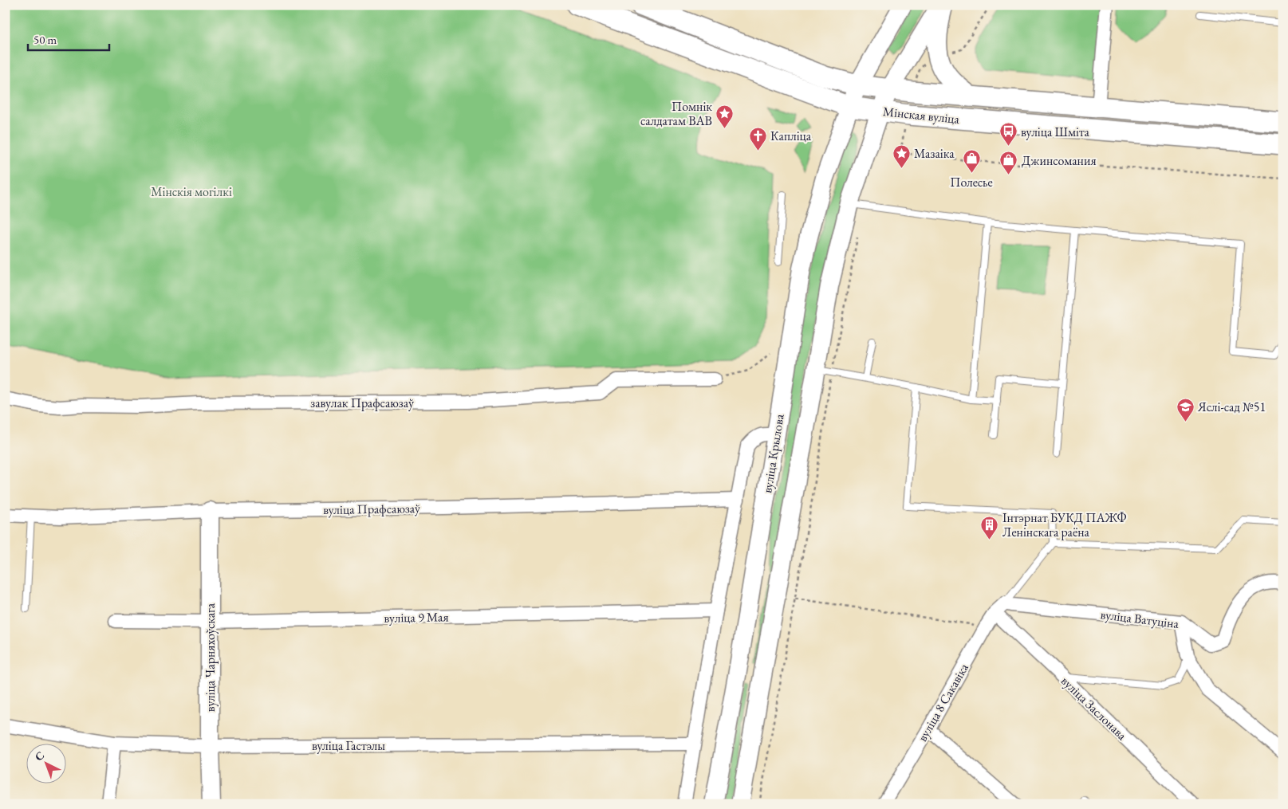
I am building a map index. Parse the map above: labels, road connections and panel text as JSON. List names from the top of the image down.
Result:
{
  "streets": {
    "main road": ["Мінская вуліца", "вуліца Крылова", "вуліца Чарняхоўскага"],
    "street": [
      "завулак Прафсаюзаў",
      "вуліца Прафсаюзаў",
      "вуліца 9 Мая",
      "вуліца Ватуціна",
      "вуліца 8 Сакавіка",
      "вуліца Заслонава",
      "вуліца Гастэлы"
    ]
  },
  "crossings": [
    ["Мінская вуліца", "вуліца Крылова"],
    ["вуліца Прафсаюзаў", "вуліца Чарняхоўскага"],
    ["вуліца 9 Мая", "вуліца Чарняхоўскага"],
    ["вуліца Ватуціна", "вуліца 8 Сакавіка"],
    ["вуліца Чарняхоўскага", "вуліца Гастэлы"],
    ["вуліца 8 Сакавіка", "вуліца Заслонава"]
  ],
  "parks": ["Мінскія могілкі"],
  "places": {
    "place": ["Помнік салдатам ВАВ", "Мазаіка"],
    "bus stop": ["вуліца Шміта"],
    "church": ["Капліца"],
    "shop": ["Полесье", "Джинсомания"],
    "school or university": ["Яслі-сад №51"],
    "building": ["Інтэрнат БУКД ПАЖФ Ленінскага раёна"]
  },
  "scale_bar": "50 m",
  "north": "top left"
}
